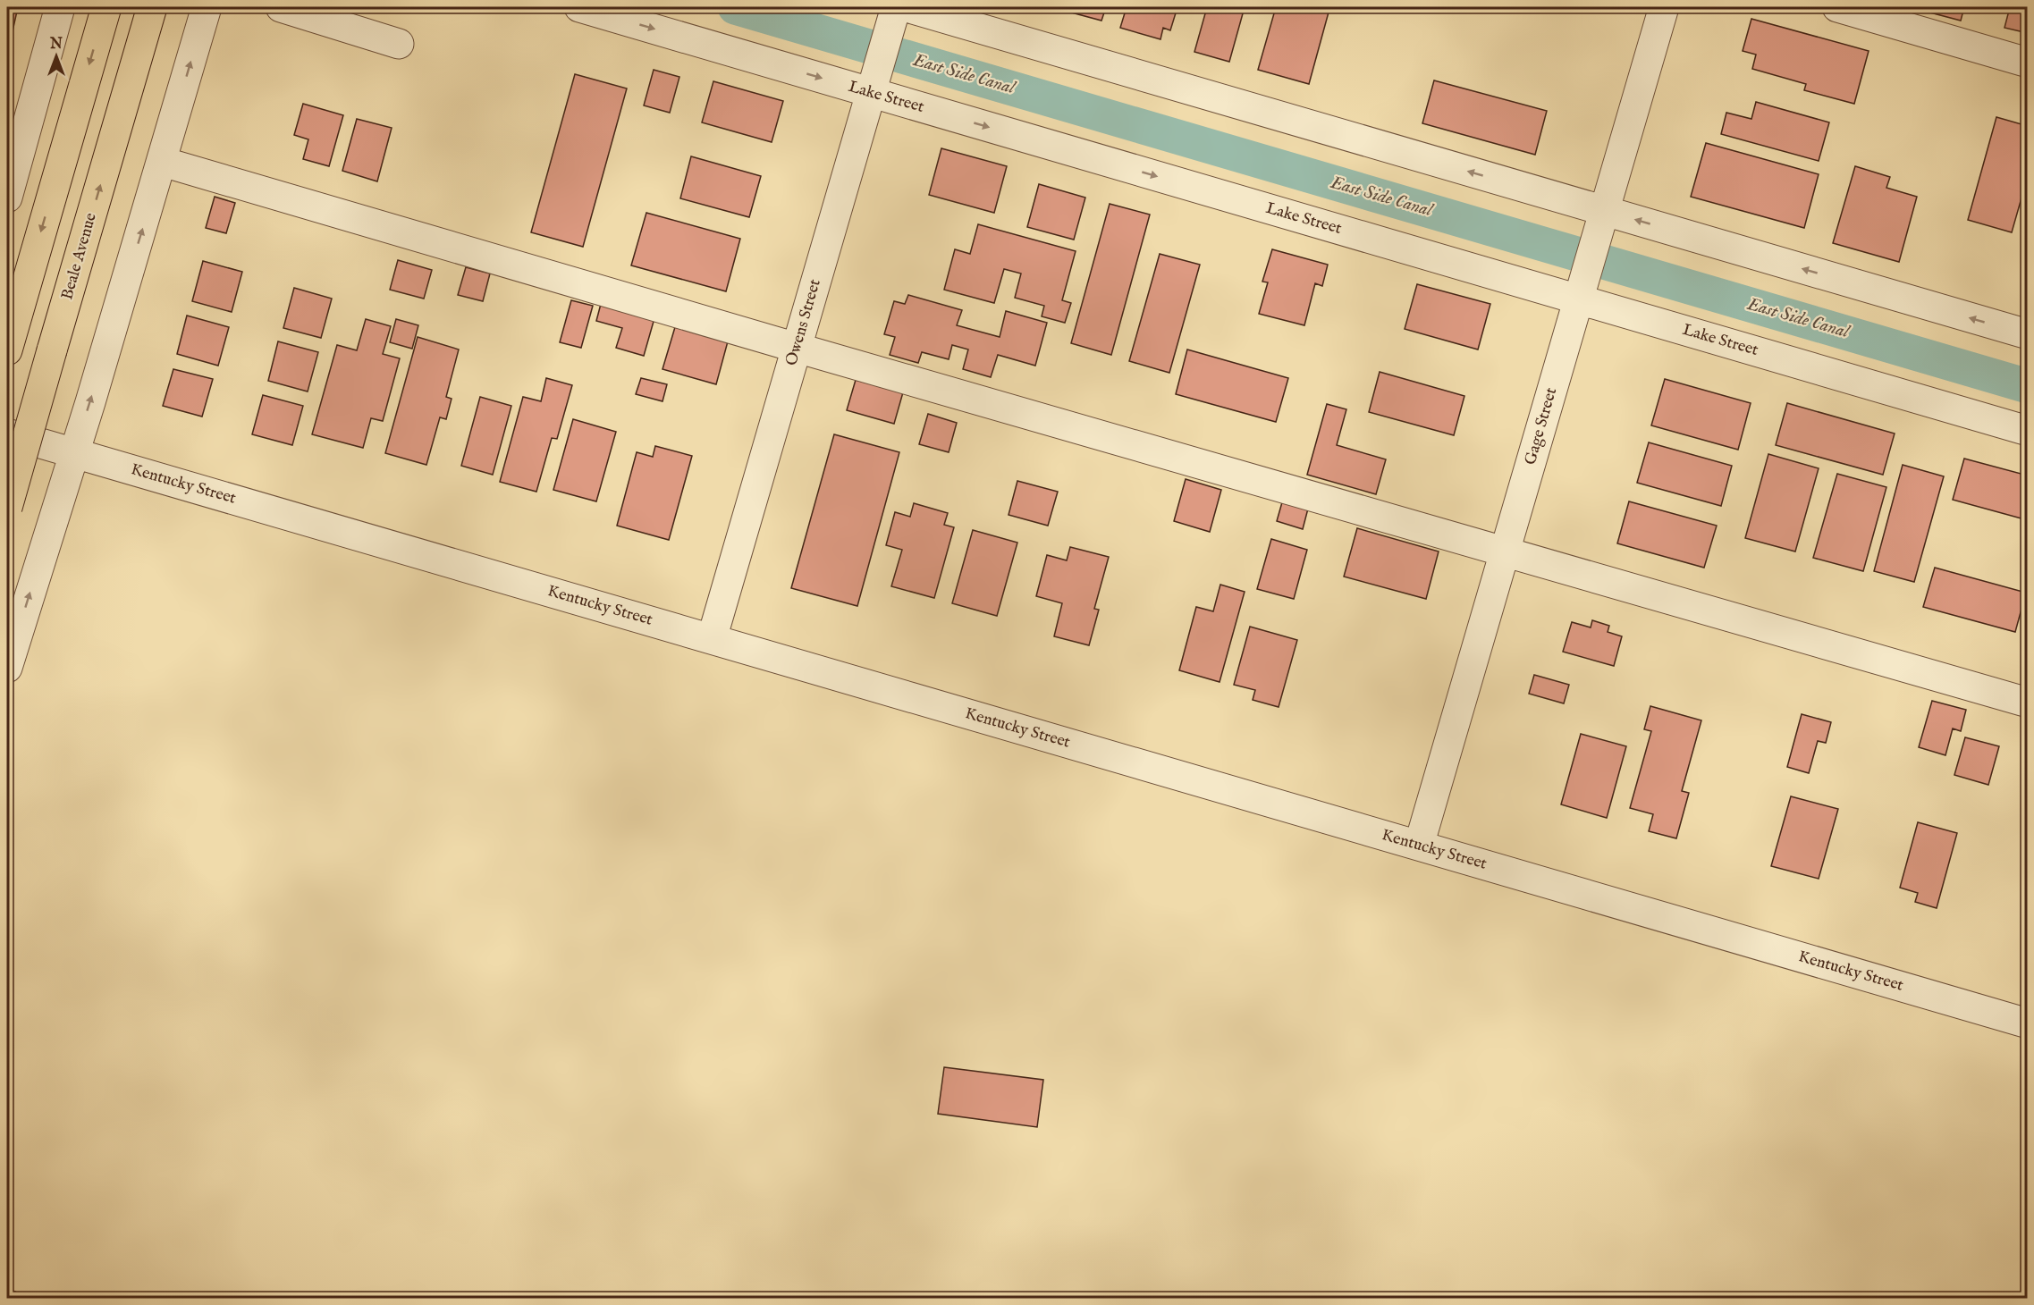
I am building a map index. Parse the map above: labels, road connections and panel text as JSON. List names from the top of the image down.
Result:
{
  "streets": {
    "main road": ["Beale Avenue"],
    "street": [
      "Lake Street",
      "Owens Street",
      "Gage Street",
      "Kentucky Street"
    ]
  },
  "crossings": [
    ["Lake Street", "Owens Street"],
    ["Lake Street", "Gage Street"],
    ["Owens Street", "Kentucky Street"],
    ["Gage Street", "Kentucky Street"]
  ],
  "water": ["East Side Canal"],
  "north": "top"
}
